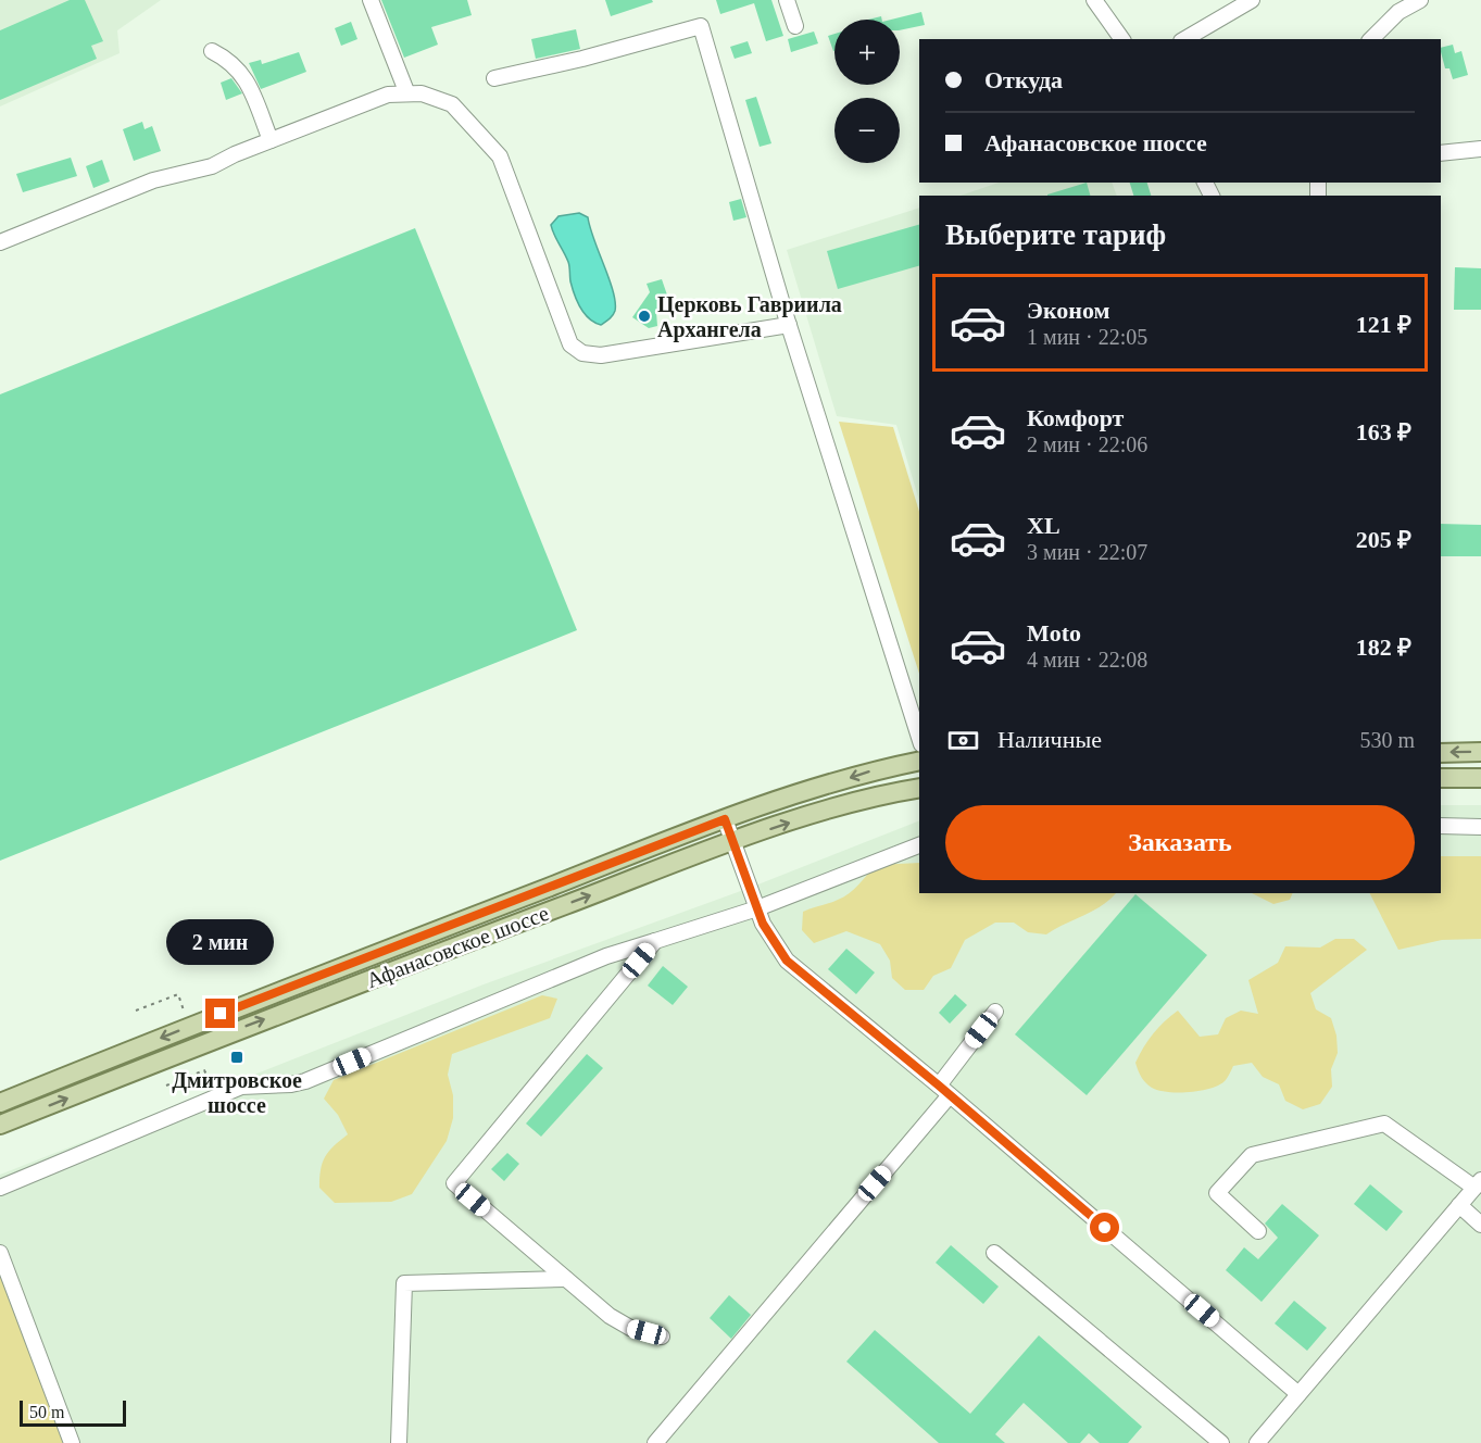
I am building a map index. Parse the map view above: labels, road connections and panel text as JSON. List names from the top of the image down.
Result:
{
  "streets": {
    "main road": ["Афанасовское шоссе"]
  },
  "places": {
    "other": ["Церковь Гавриила Архангела"],
    "transit": ["Дмитровское шоссе"]
  },
  "scale_bar": "50 m",
  "page": {
    "map_buttons": ["+", "−"],
    "banner": ["Откуда", "Афанасовское шоссе"],
    "heading": "Выберите тариф",
    "list": [
      {
        "name": "Эконом",
        "note": "1 мин · 22:05",
        "value": "121 ₽"
      },
      {
        "name": "Комфорт",
        "note": "2 мин · 22:06",
        "value": "163 ₽"
      },
      {
        "name": "XL",
        "note": "3 мин · 22:07",
        "value": "205 ₽"
      },
      {
        "name": "Moto",
        "note": "4 мин · 22:08",
        "value": "182 ₽"
      }
    ],
    "pay": ["Наличные", "530 m"],
    "buttons": "Заказать",
    "bubble": "2 мин",
    "scale": "50 m"
  }
}
